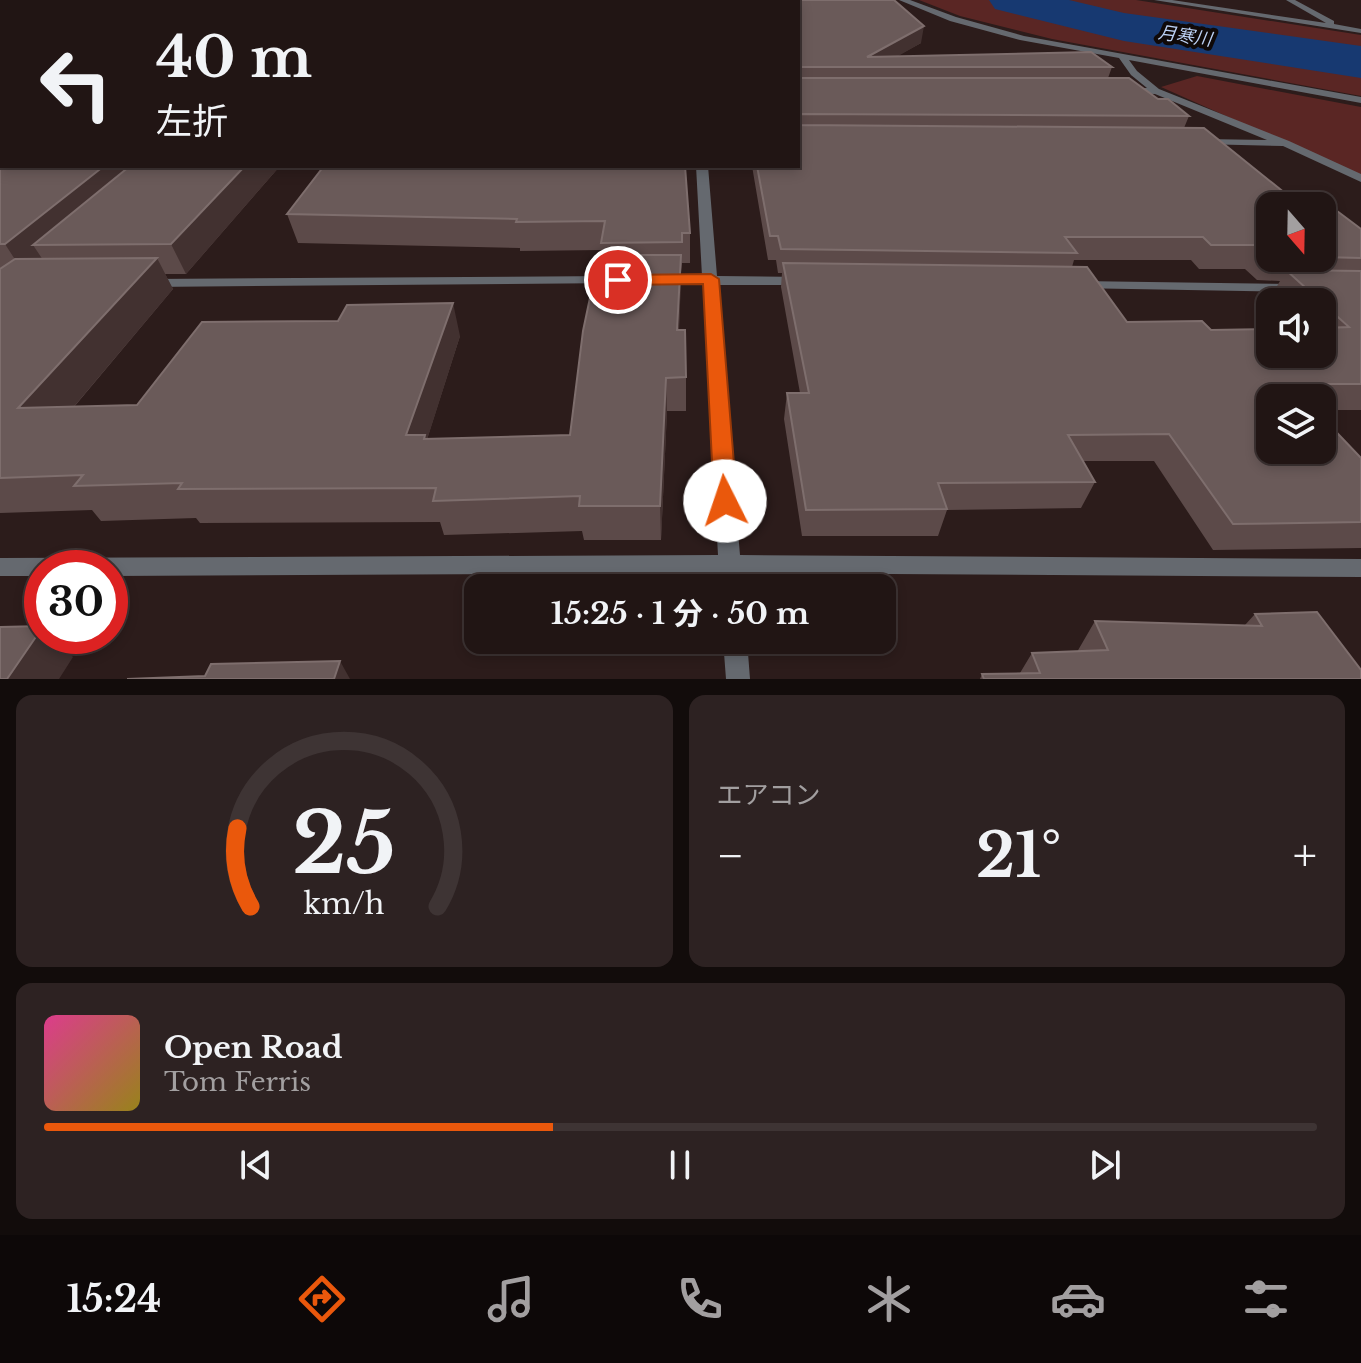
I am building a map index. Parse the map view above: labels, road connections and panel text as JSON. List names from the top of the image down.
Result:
{
  "water": ["月寒川"],
  "north": "bottom",
  "page": {
    "turn": ["40 m", "左折"],
    "limit": "30",
    "trip": "15:25 · 1 分 · 50 m",
    "tile": "エアコン",
    "heat": ["−", "21°", "+"],
    "song": ["Open Road", "Tom Ferris"],
    "tabs": "15:24",
    "gauge": ["25", "km/h"]
  }
}
